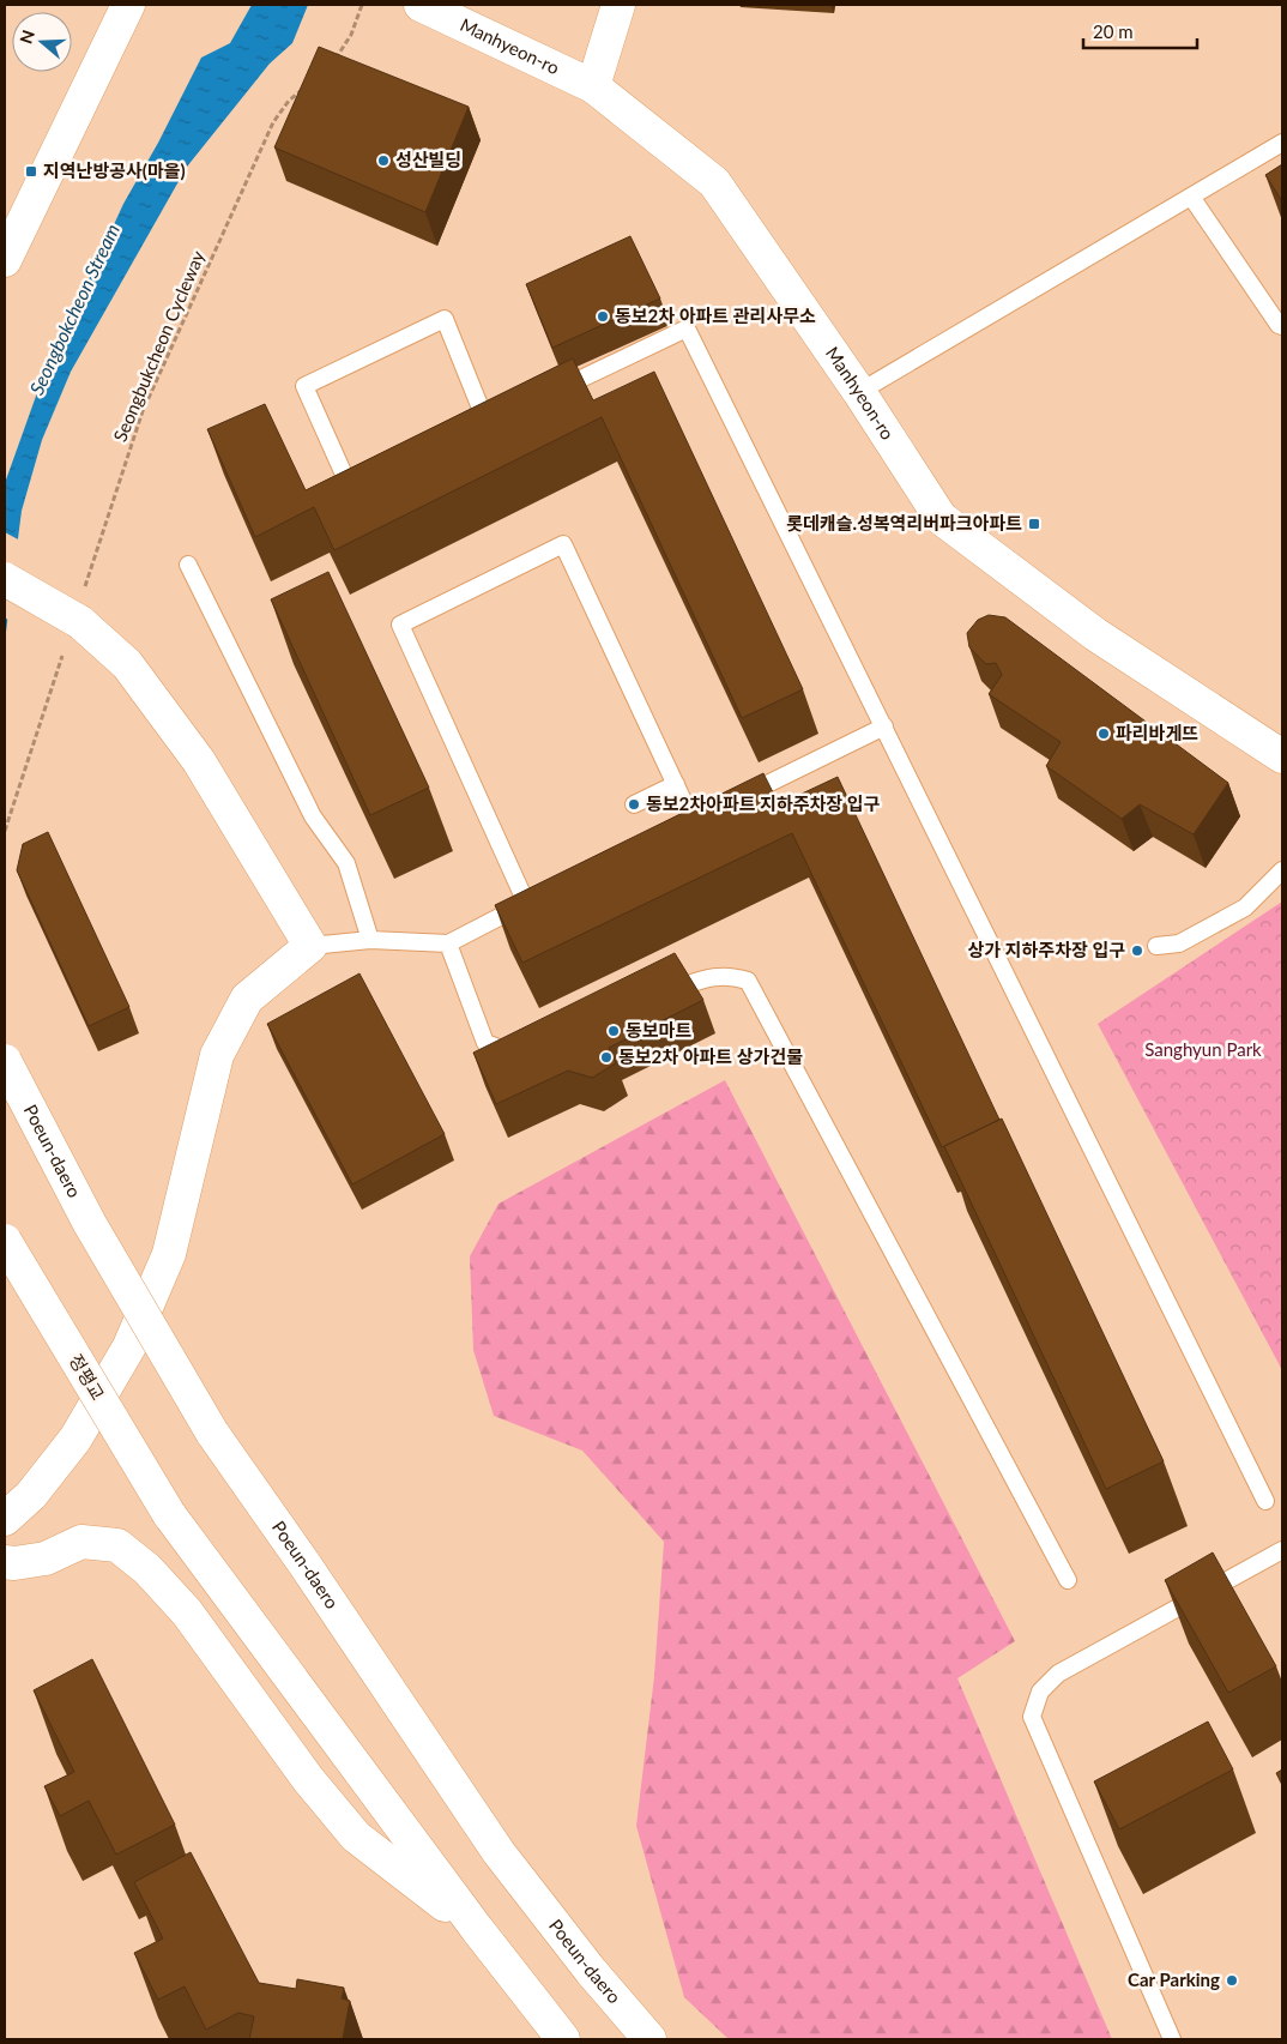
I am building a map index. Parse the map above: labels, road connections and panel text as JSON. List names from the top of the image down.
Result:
{
  "streets": {
    "main road": ["Manhyeon-ro", "Poeun-daero", "정평교"],
    "path": ["Seongbukcheon Cycleway"]
  },
  "water": ["Seongbokcheon Stream"],
  "parks": ["Sanghyun Park"],
  "places": {
    "other": [
      "성산빌딩",
      "동보2차 아파트 관리사무소",
      "파리바게뜨",
      "동보2차아파트 지하주차장 입구",
      "상가 지하주차장 입구",
      "동보마트",
      "동보2차 아파트 상가건물",
      "Car Parking"
    ],
    "transit": ["지역난방공사(마을)", "롯데캐슬.성복역리버파크아파트"]
  },
  "scale_bar": "20 m",
  "north": "left"
}
